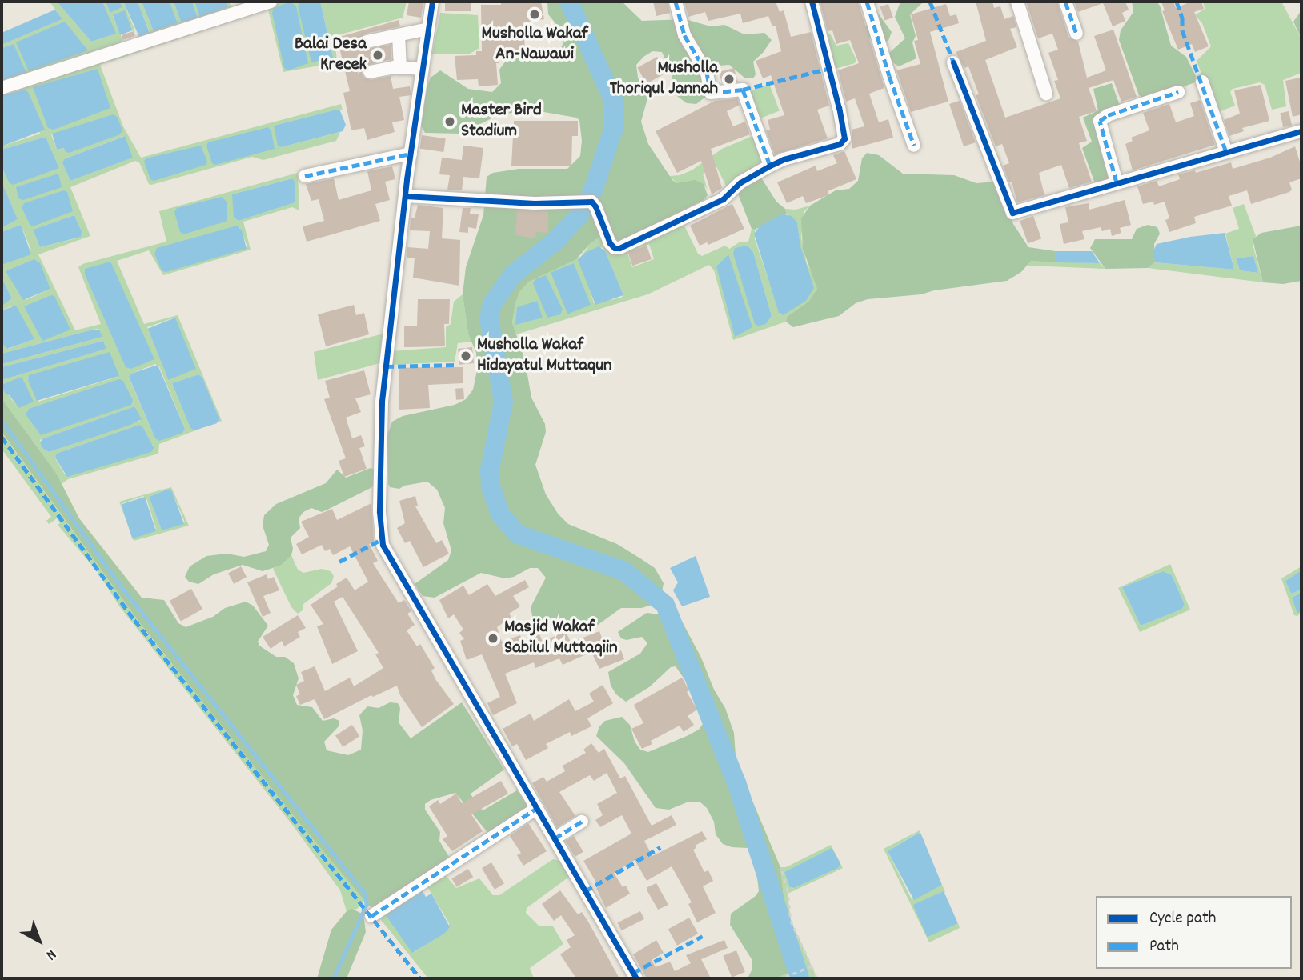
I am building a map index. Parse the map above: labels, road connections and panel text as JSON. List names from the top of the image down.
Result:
{
  "places": [
    "Musholla Wakaf An-Nawawi",
    "Balai Desa Krecek",
    "Musholla Thoriqul Jannah",
    "Master Bird Stadium",
    "Musholla Wakaf Hidayatul Muttaqun",
    "Masjid Wakaf Sabilul Muttaqiin"
  ],
  "legend": ["Cycle path", "Path"],
  "north": "bottom right"
}
